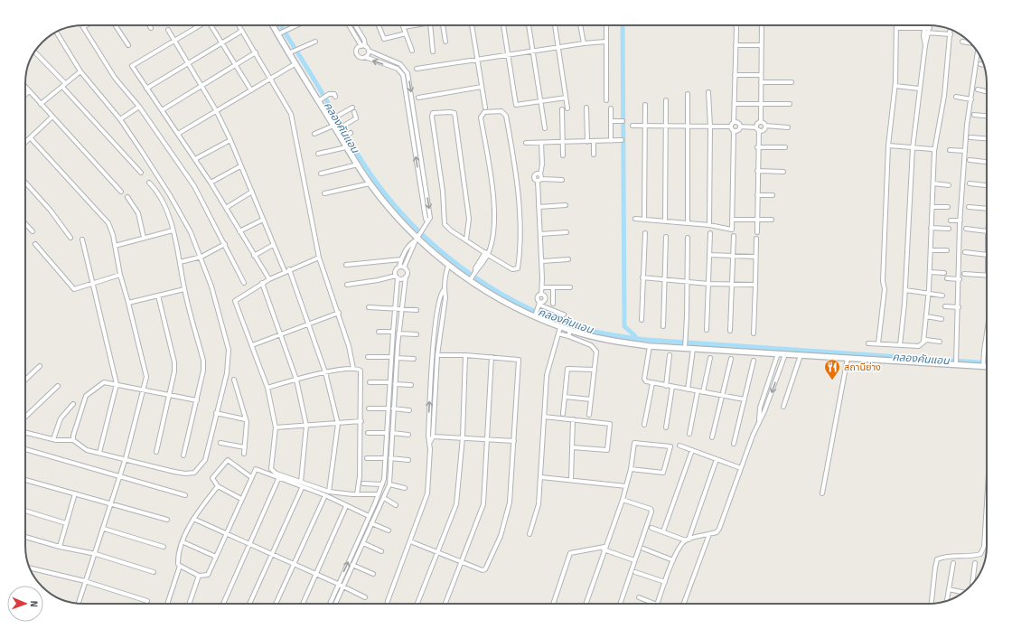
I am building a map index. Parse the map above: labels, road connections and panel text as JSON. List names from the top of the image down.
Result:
{
  "water": ["คลองคันแอน"],
  "places": {
    "restaurant": ["สถานีย่าง"]
  },
  "north": "right"
}
